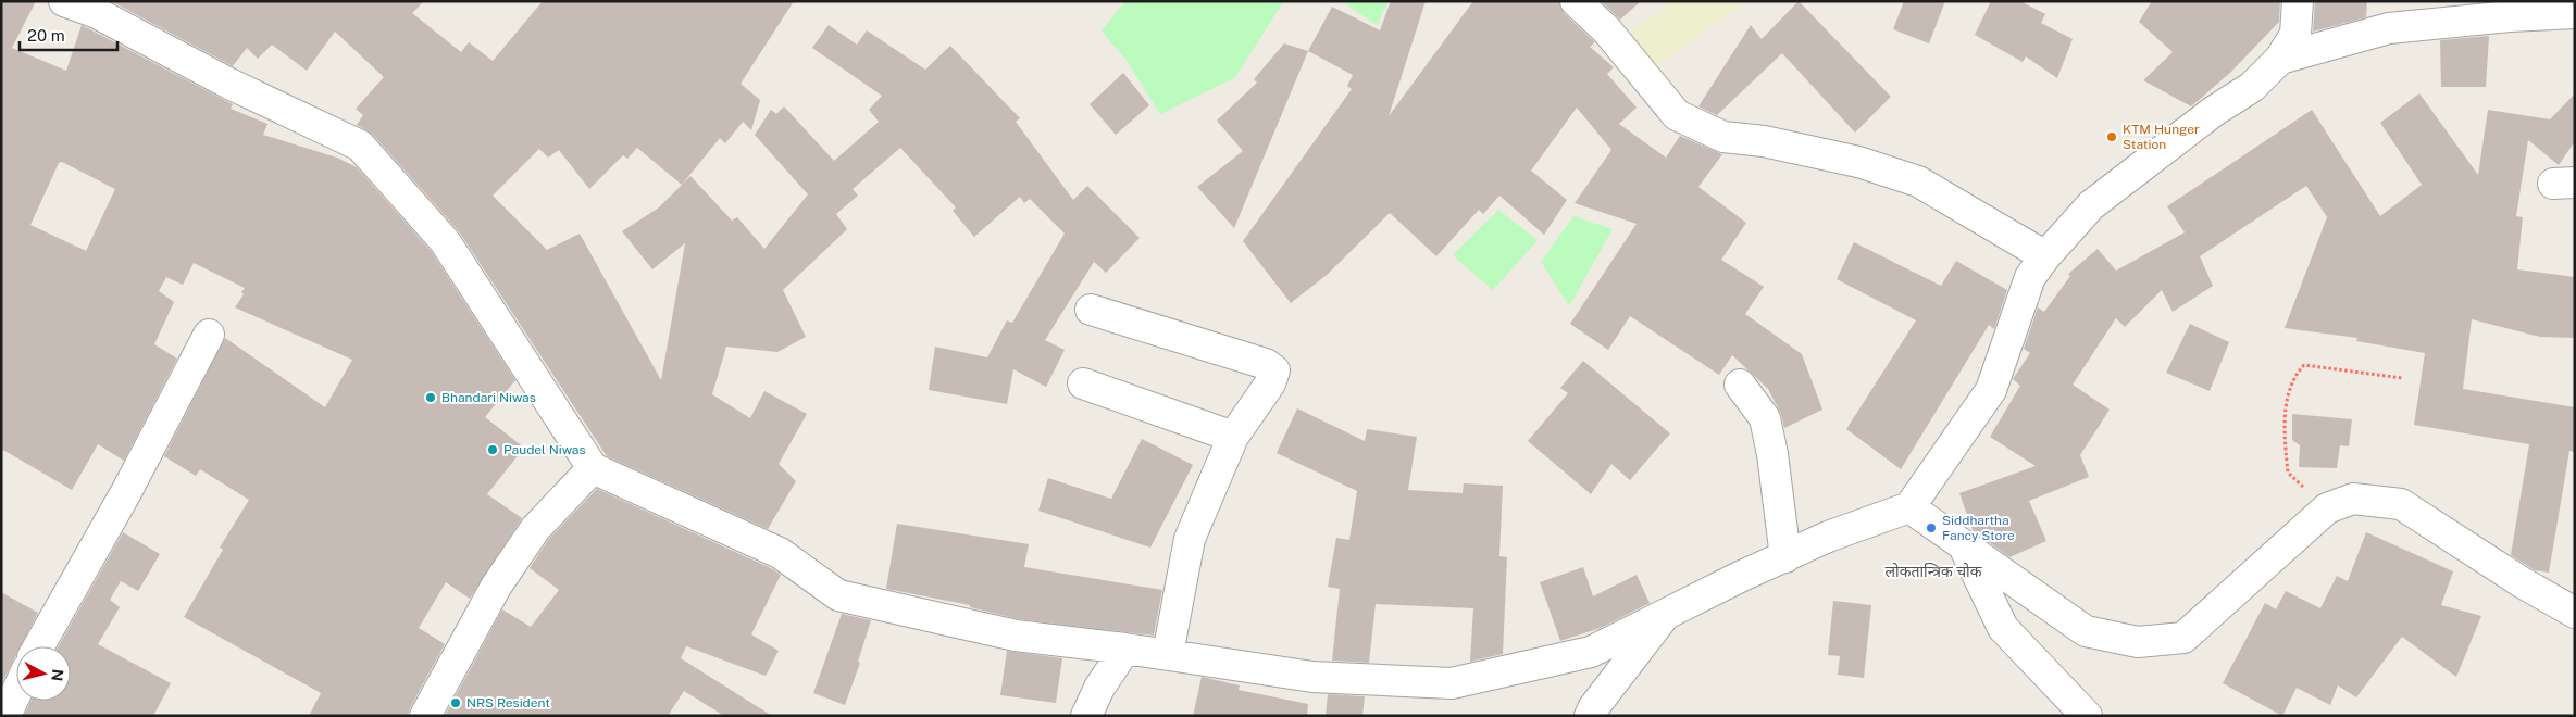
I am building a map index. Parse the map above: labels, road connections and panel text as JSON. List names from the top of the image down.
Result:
{
  "districts": ["लोकतान्त्रिक चोक"],
  "places": [
    "KTM Hunger Station",
    "Bhandari Niwas",
    "Paudel Niwas",
    "Siddhartha Fancy Store",
    "NRS Resident"
  ],
  "scale_bar": "20 m",
  "north": "right"
}
